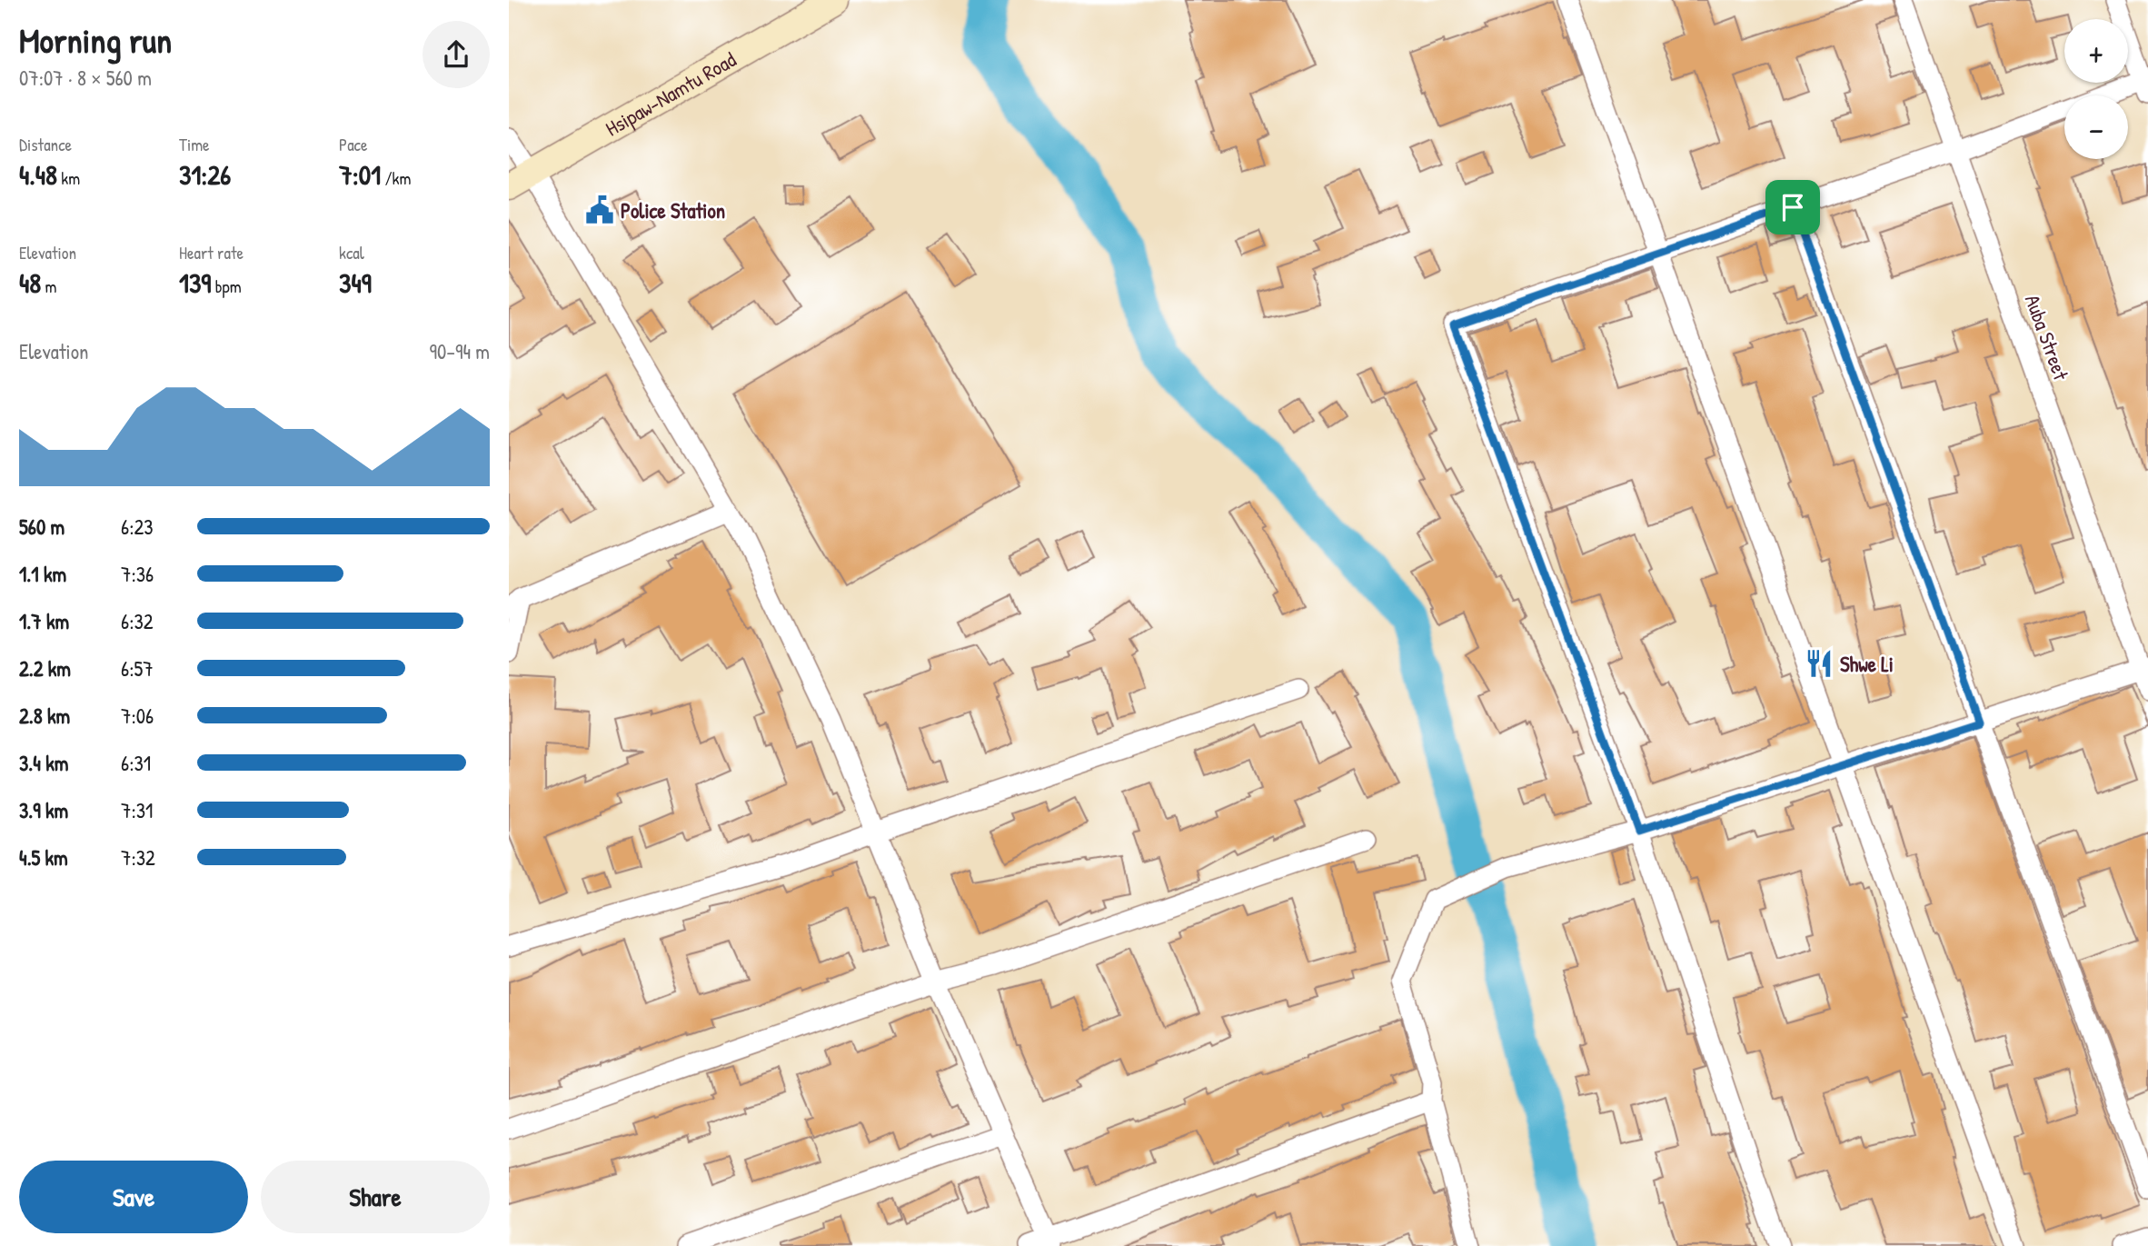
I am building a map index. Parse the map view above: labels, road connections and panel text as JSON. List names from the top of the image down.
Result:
{
  "streets": {
    "main road": ["Hsipaw-Namtu Road"],
    "street": ["Auba Street"]
  },
  "places": {
    "public building": ["Police Station"],
    "restaurant": ["Shwe Li"]
  },
  "page": {
    "heading": ["Morning run", "07:07 · 8 × 560 m"],
    "map_buttons": ["+", "−"],
    "stats": [
      ["Distance", "4.48 km"],
      ["Time", "31:26"],
      ["Pace", "7:01 /km"],
      ["Elevation", "48 m"],
      ["Heart rate", "139 bpm"],
      ["kcal", "349"]
    ],
    "chart": ["Elevation", "90–94 m"],
    "list": [
      {
        "name": "560 m",
        "note": "6:23"
      },
      {
        "name": "1.1 km",
        "note": "7:36"
      },
      {
        "name": "1.7 km",
        "note": "6:32"
      },
      {
        "name": "2.2 km",
        "note": "6:57"
      },
      {
        "name": "2.8 km",
        "note": "7:06"
      },
      {
        "name": "3.4 km",
        "note": "6:31"
      },
      {
        "name": "3.9 km",
        "note": "7:31"
      },
      {
        "name": "4.5 km",
        "note": "7:32"
      }
    ],
    "buttons": ["Save", "Share"]
  }
}
